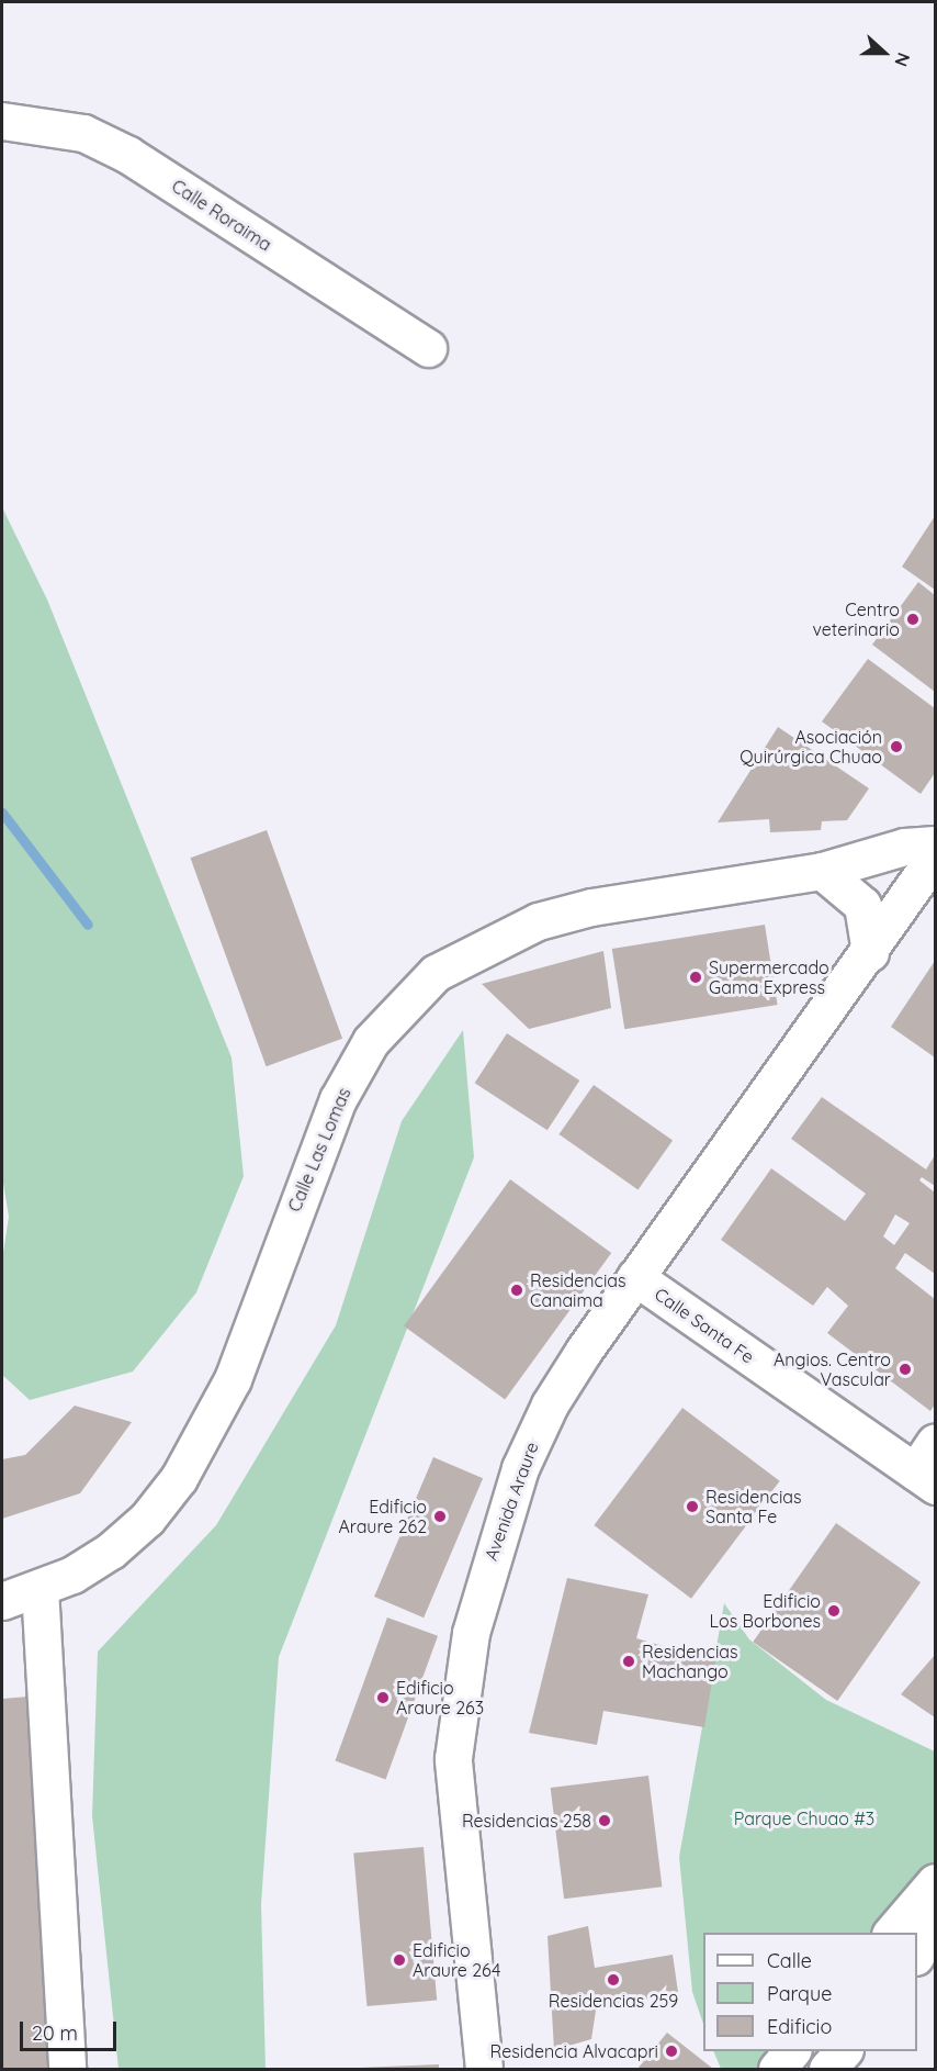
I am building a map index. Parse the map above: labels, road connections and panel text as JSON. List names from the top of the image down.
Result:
{
  "streets": {
    "street": [
      "Calle Roraima",
      "Calle Las Lomas",
      "Calle Santa Fe",
      "Avenida Araure"
    ]
  },
  "crossings": [
    ["Calle Santa Fe", "Avenida Araure"]
  ],
  "parks": ["Parque Chuao #3"],
  "places": [
    "Centro veterinario",
    "Asociación Quirúrgica Chuao",
    "Supermercado Gama Express",
    "Residencias Canaima",
    "Angios. Centro Vascular",
    "Residencias Santa Fe",
    "Edificio Araure 262",
    "Edificio Los Borbones",
    "Residencias Machango",
    "Edificio Araure 263",
    "Residencias 258",
    "Edificio Araure 264",
    "Residencias 259",
    "Residencia Alvacapri"
  ],
  "legend": ["Calle", "Parque", "Edificio"],
  "scale_bar": "20 m",
  "north": "right"
}
